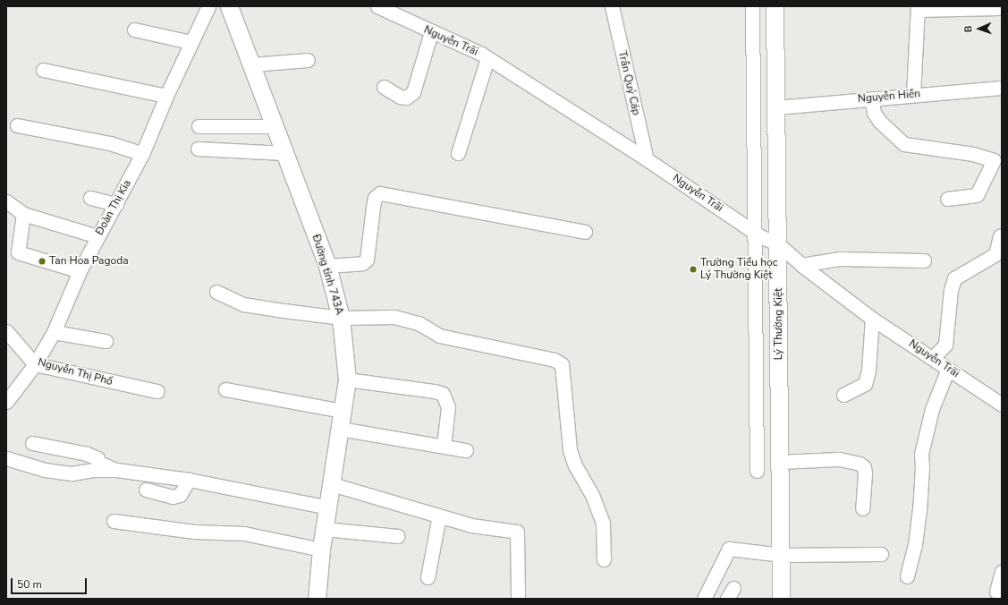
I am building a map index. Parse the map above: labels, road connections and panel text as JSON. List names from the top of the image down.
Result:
{
  "streets": {
    "main road": ["Đường tỉnh 743A", "Lý Thường Kiệt"],
    "street": [
      "Nguyễn Trãi",
      "Trần Quý Cáp",
      "Nguyễn Hiền",
      "Đoàn Thị Kia",
      "Nguyễn Thị Phố"
    ]
  },
  "crossings": [
    ["Nguyễn Trãi", "Trần Quý Cáp"],
    ["Nguyễn Trãi", "Lý Thường Kiệt"],
    ["Nguyễn Hiền", "Lý Thường Kiệt"],
    ["Đoàn Thị Kia", "Nguyễn Thị Phố"]
  ],
  "places": ["Tan Hoa Pagoda", "Trường Tiểu học Lý Thường Kiệt"],
  "scale_bar": "50 m",
  "north": "left"
}
